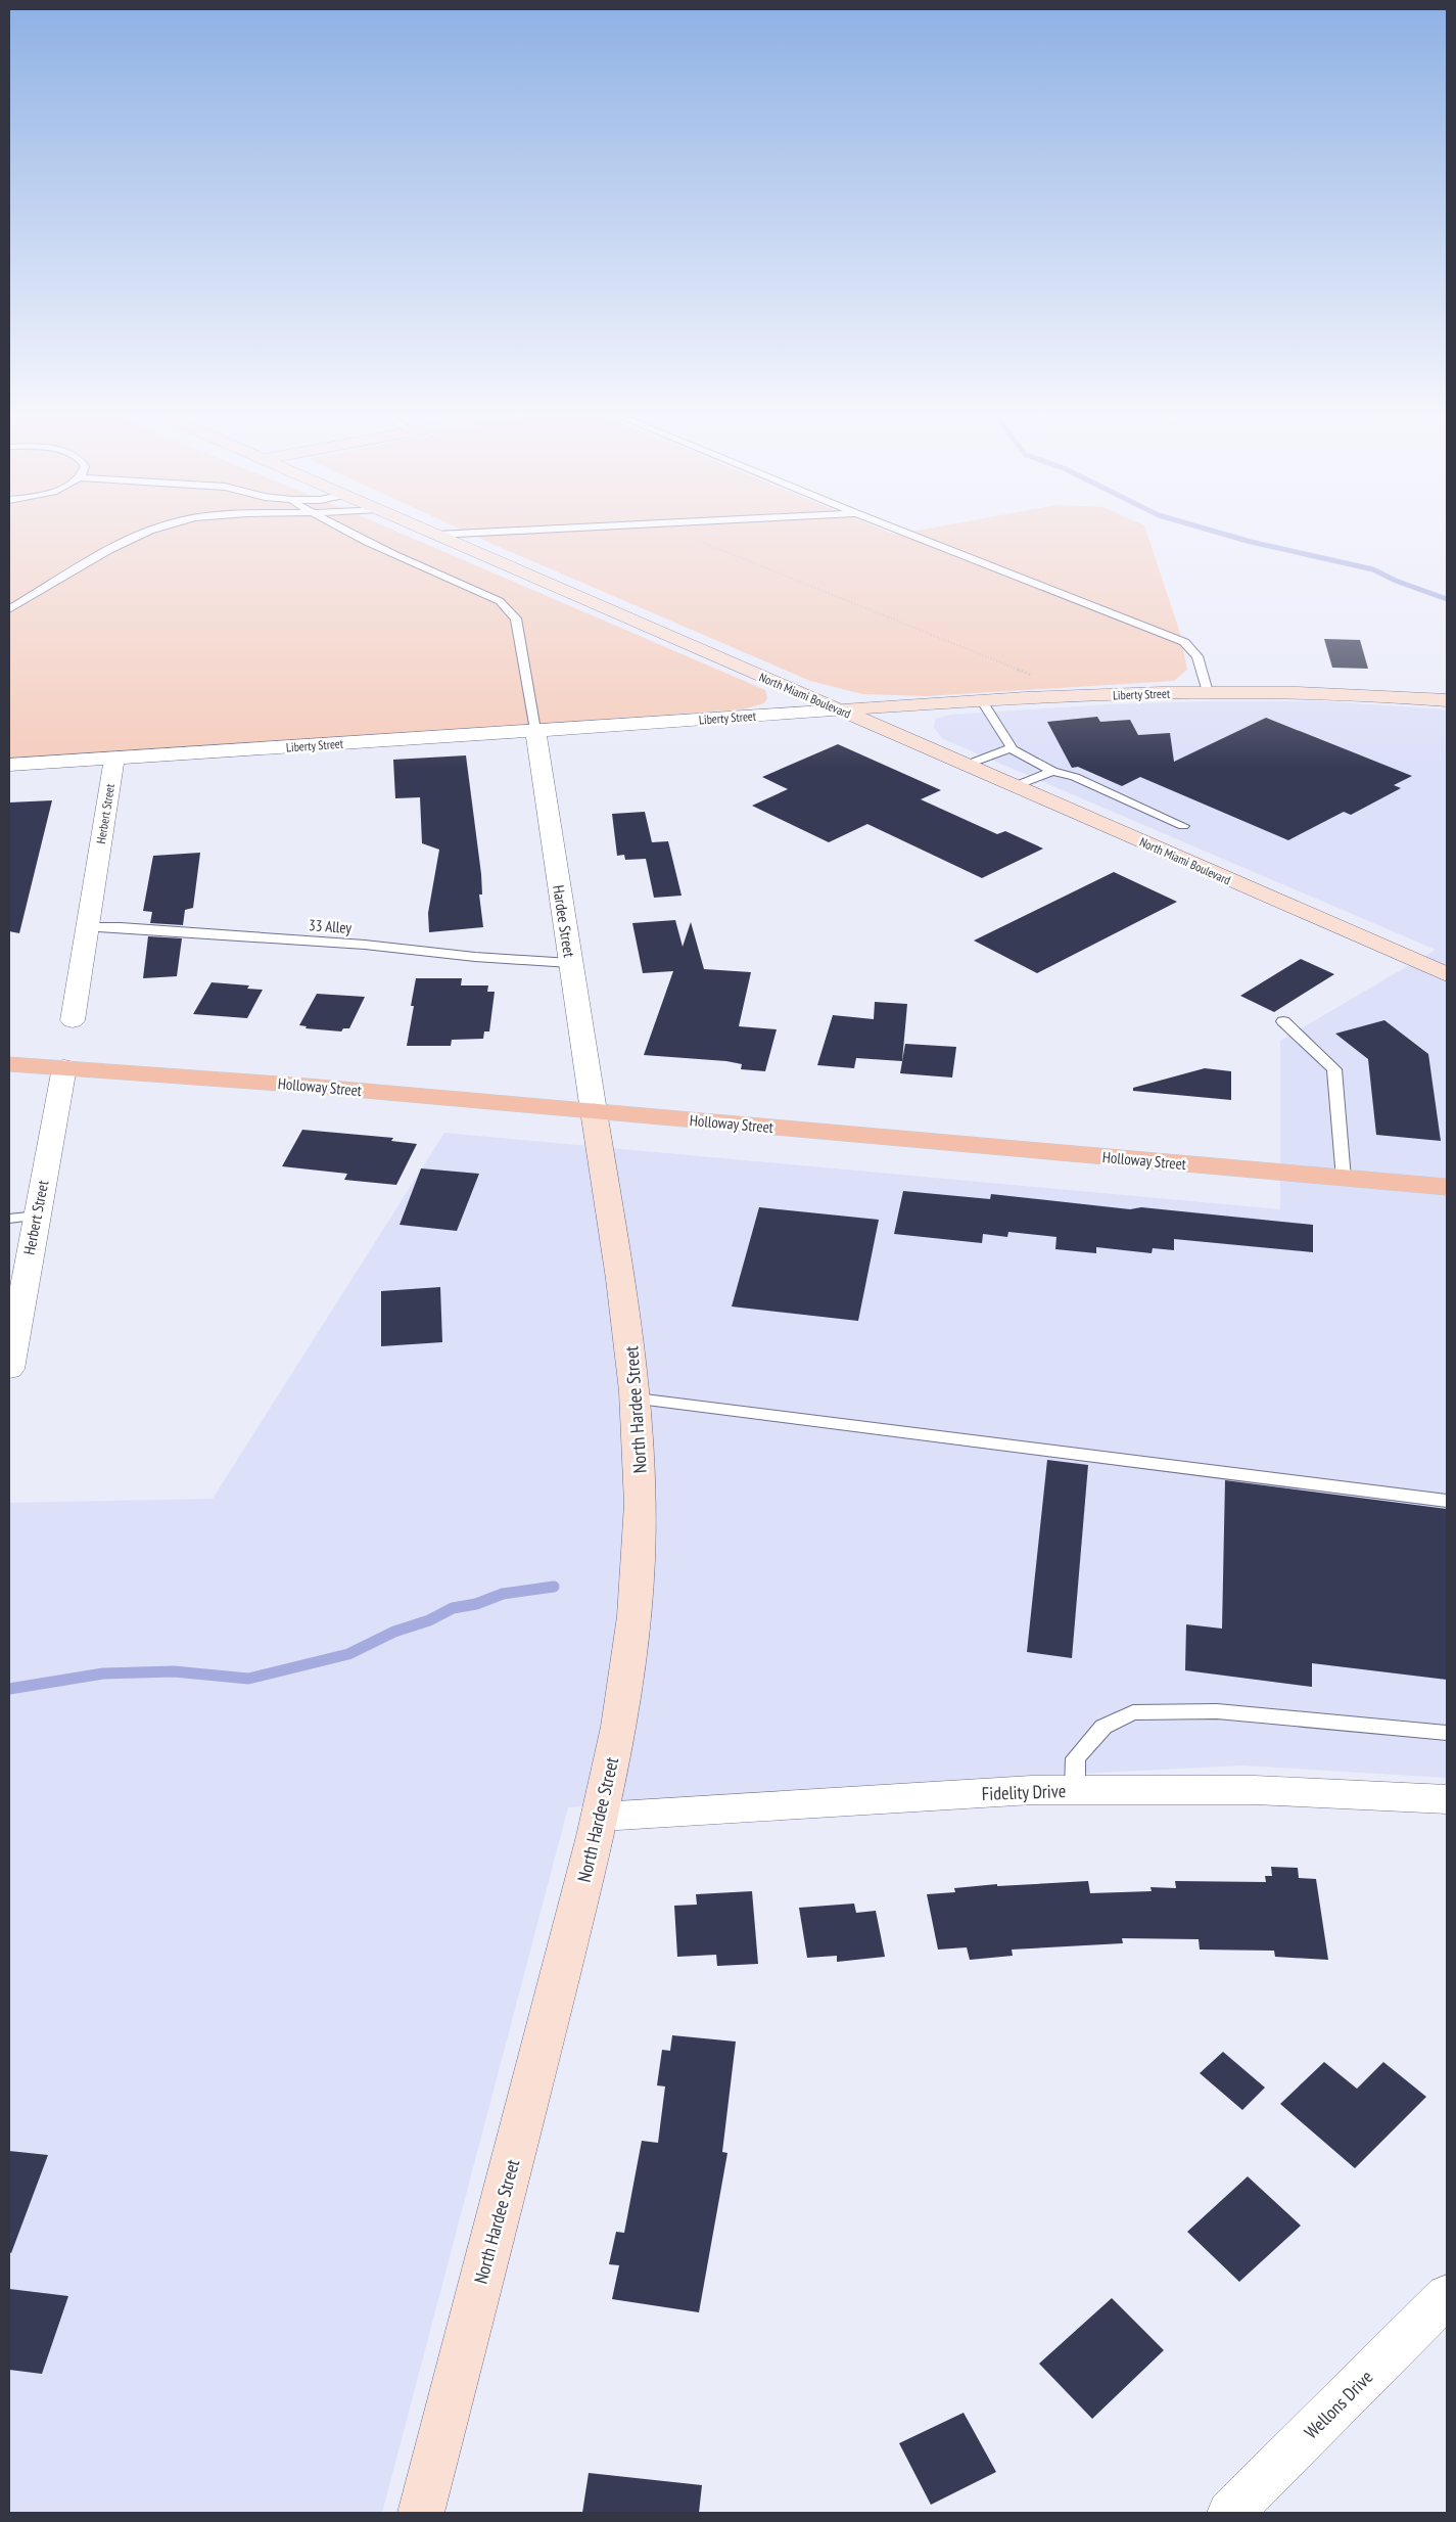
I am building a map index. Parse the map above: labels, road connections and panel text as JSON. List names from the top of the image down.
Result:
{
  "streets": {
    "main road": ["Holloway Street"],
    "street": [
      "Liberty Street",
      "North Miami Boulevard",
      "Herbert Street",
      "Hardee Street",
      "North Hardee Street",
      "Fidelity Drive",
      "Wellons Drive"
    ],
    "lane": ["33 Alley"]
  },
  "crossings": [
    ["Liberty Street", "North Miami Boulevard"],
    ["Liberty Street", "Herbert Street"],
    ["Liberty Street", "Hardee Street"],
    ["Herbert Street", "33 Alley"],
    ["Herbert Street", "Holloway Street"],
    ["Hardee Street", "33 Alley"],
    ["Hardee Street", "Holloway Street"],
    ["Hardee Street", "North Hardee Street"],
    ["Holloway Street", "North Hardee Street"],
    ["North Hardee Street", "Fidelity Drive"]
  ]
}
